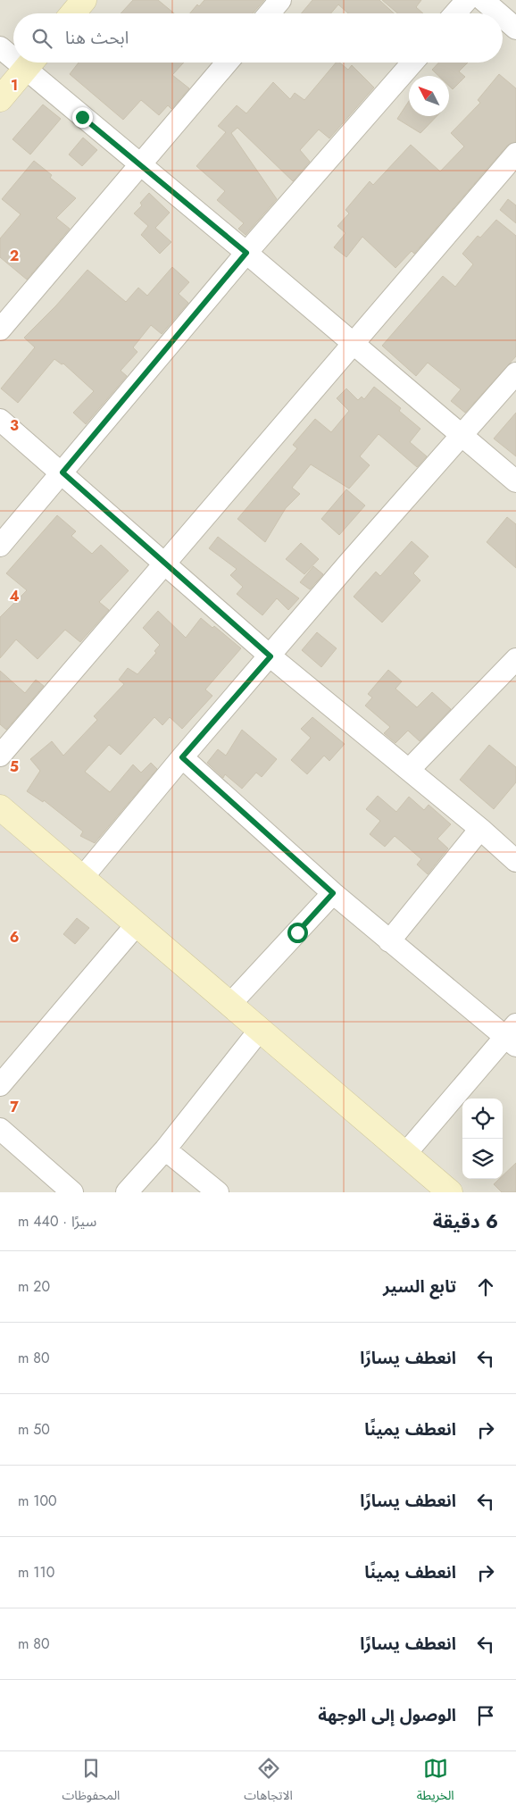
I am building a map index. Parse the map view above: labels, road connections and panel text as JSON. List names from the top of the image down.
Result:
{
  "north": "top left",
  "page": {
    "search": "ابحث هنا",
    "heading": ["6 دقيقة", "سيرًا · 440 m"],
    "list": [
      ["تابع السير", "20 m"],
      ["انعطف يسارًا", "80 m"],
      ["انعطف يمينًا", "50 m"],
      ["انعطف يسارًا", "100 m"],
      ["انعطف يمينًا", "110 m"],
      ["انعطف يسارًا", "80 m"],
      "الوصول إلى الوجهة"
    ],
    "nav": ["الخريطة", "الاتجاهات", "المحفوظات"]
  },
  "grid": {
    "rows": [
      "1",
      "2",
      "3",
      "4",
      "5",
      "6",
      "7"
    ]
  }
}
